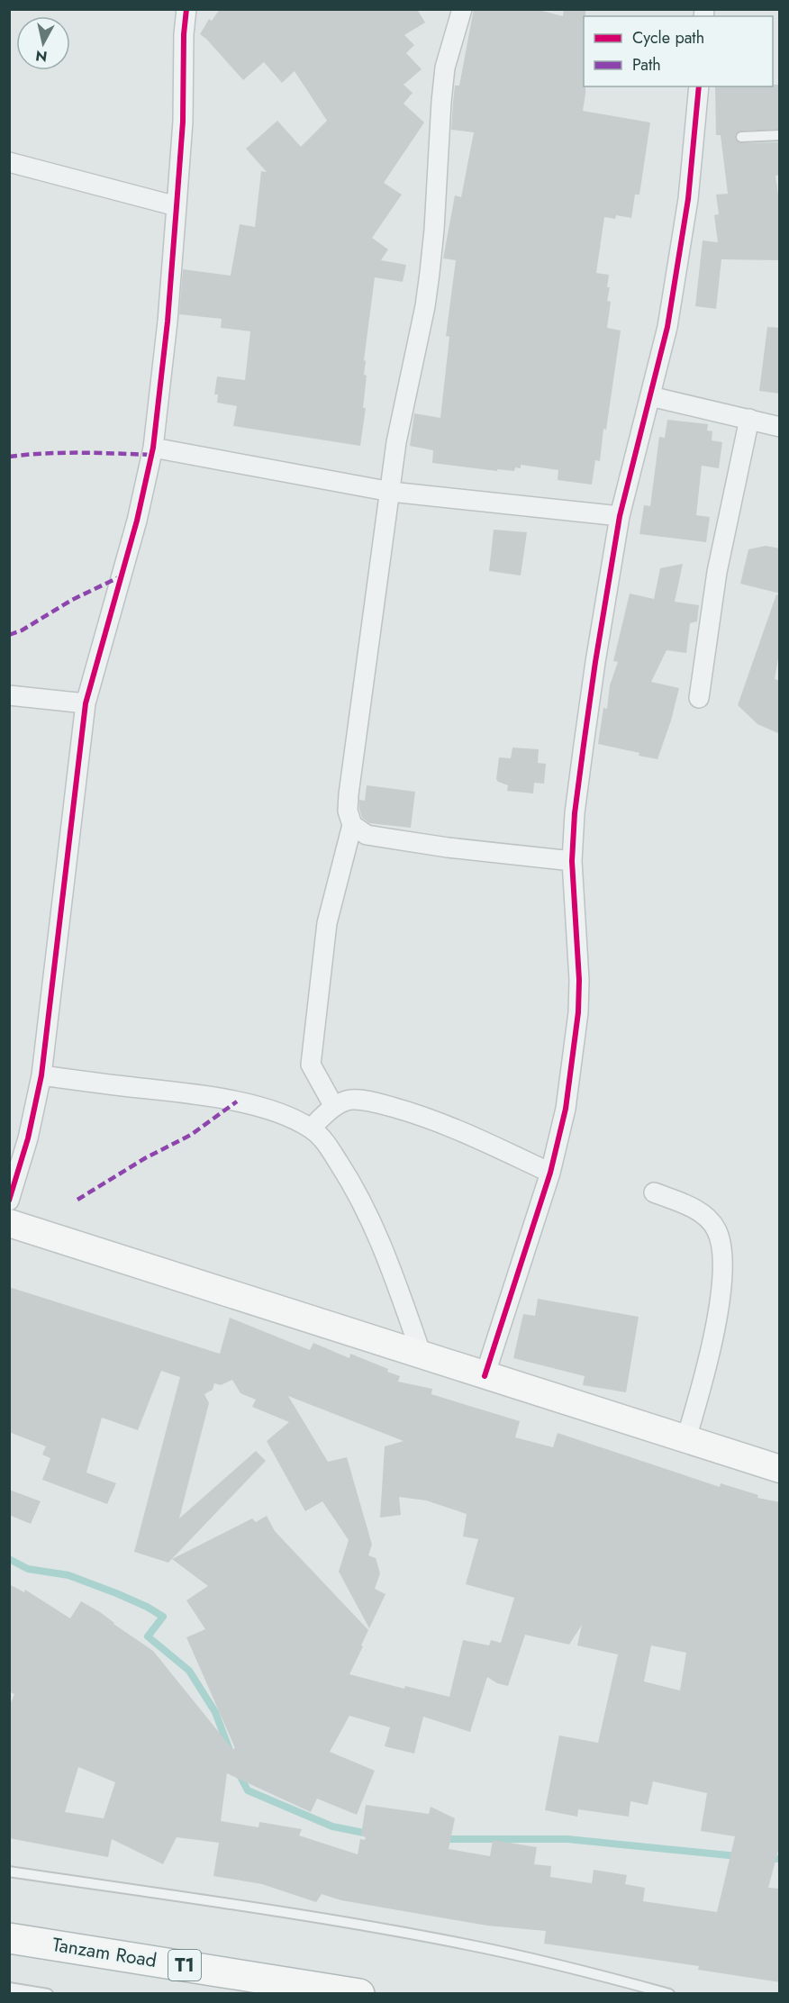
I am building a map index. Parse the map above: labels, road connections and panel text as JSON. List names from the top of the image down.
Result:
{
  "streets": {
    "highway": ["Tanzam Road", "T1"]
  },
  "legend": ["Cycle path", "Path"],
  "north": "bottom"
}
